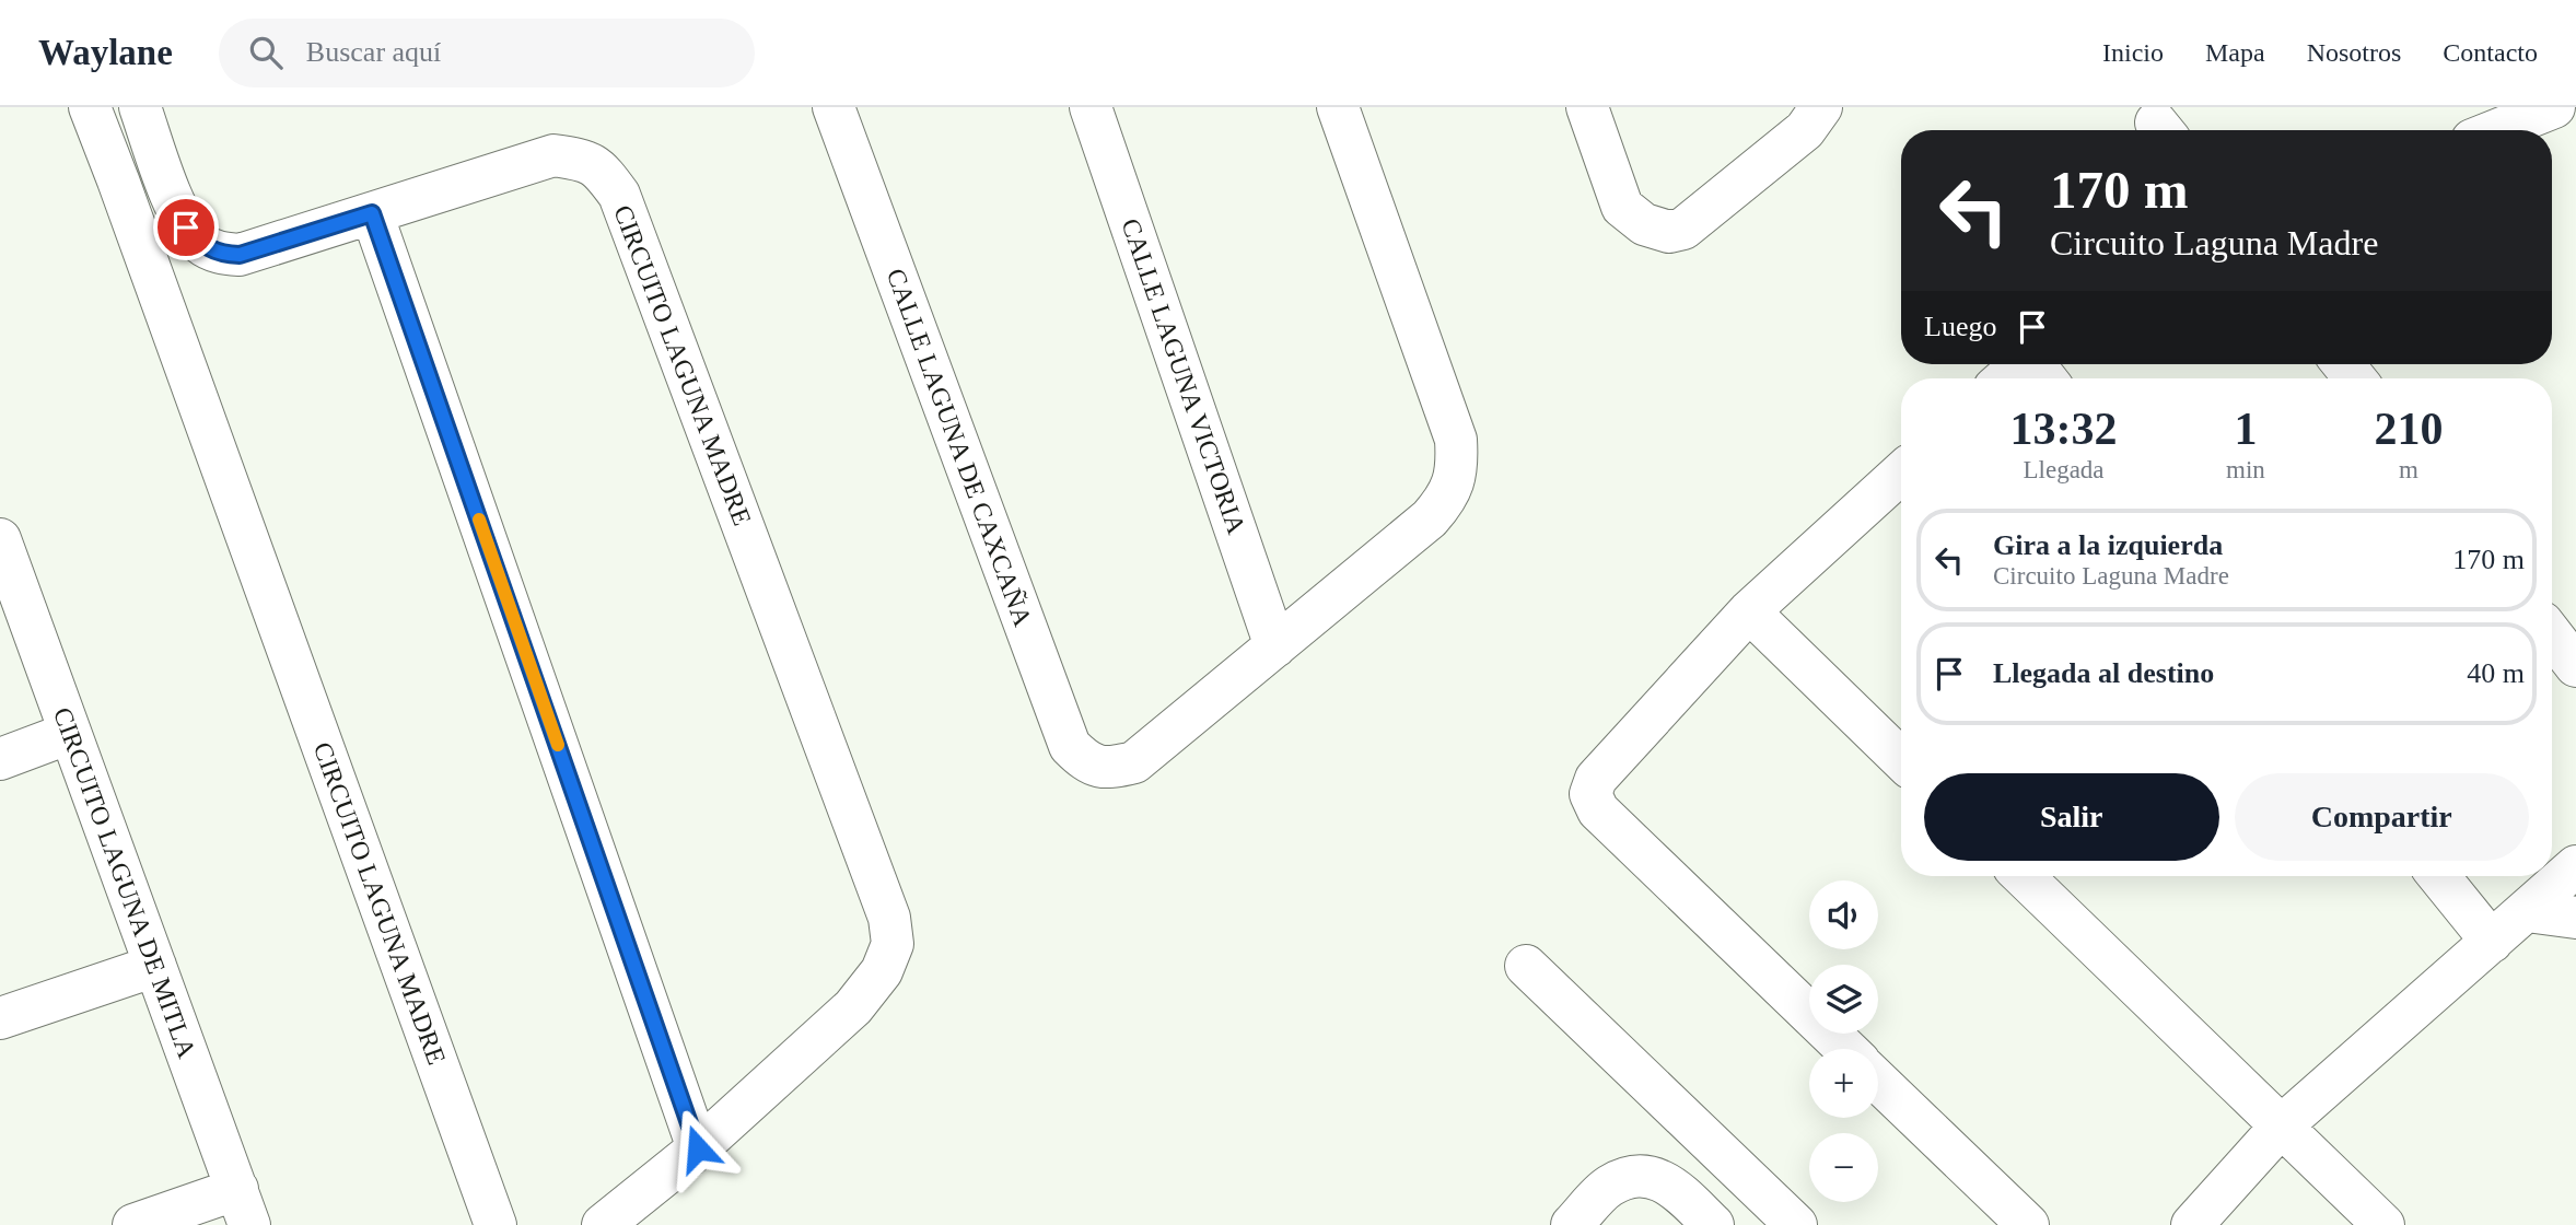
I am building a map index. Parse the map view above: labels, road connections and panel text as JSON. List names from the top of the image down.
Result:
{
  "streets": {
    "street": [
      "CIRCUITO LAGUNA MADRE",
      "CALLE LAGUNA VICTORIA",
      "CALLE LAGUNA DE CAXCAÑA",
      "CIRCUITO LAGUNA DE MITLA"
    ]
  },
  "crossings": [
    ["CALLE LAGUNA VICTORIA", "CALLE LAGUNA DE CAXCAÑA"]
  ],
  "page": {
    "header": "Waylane",
    "search": "Buscar aquí",
    "nav": [
      "Inicio",
      "Mapa",
      "Nosotros",
      "Contacto"
    ],
    "turn": ["170 m", "Circuito Laguna Madre"],
    "then": "Luego",
    "eta": [
      "13:32",
      "Llegada",
      "1",
      "min",
      "210",
      "m"
    ],
    "list": [
      {
        "name": "Gira a la izquierda",
        "note": "Circuito Laguna Madre",
        "value": "170 m"
      },
      {
        "name": "Llegada al destino",
        "value": "40 m"
      }
    ],
    "buttons": ["Salir", "Compartir"],
    "map_buttons": ["+", "−"]
  }
}
